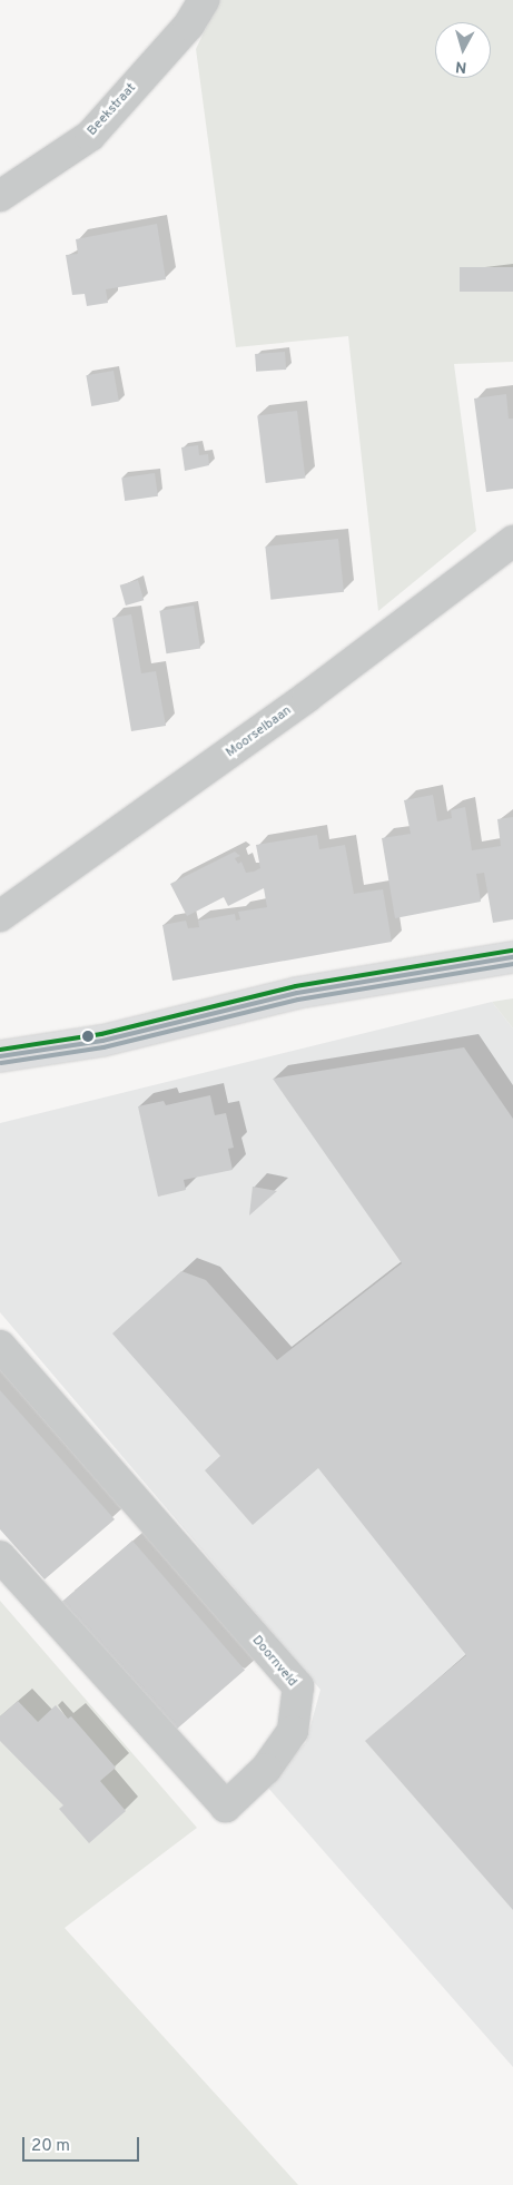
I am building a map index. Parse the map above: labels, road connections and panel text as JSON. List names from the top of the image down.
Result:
{
  "streets": {
    "street": ["Beekstraat", "Moorselbaan", "Doornveld"]
  },
  "scale_bar": "20 m",
  "north": "bottom"
}
